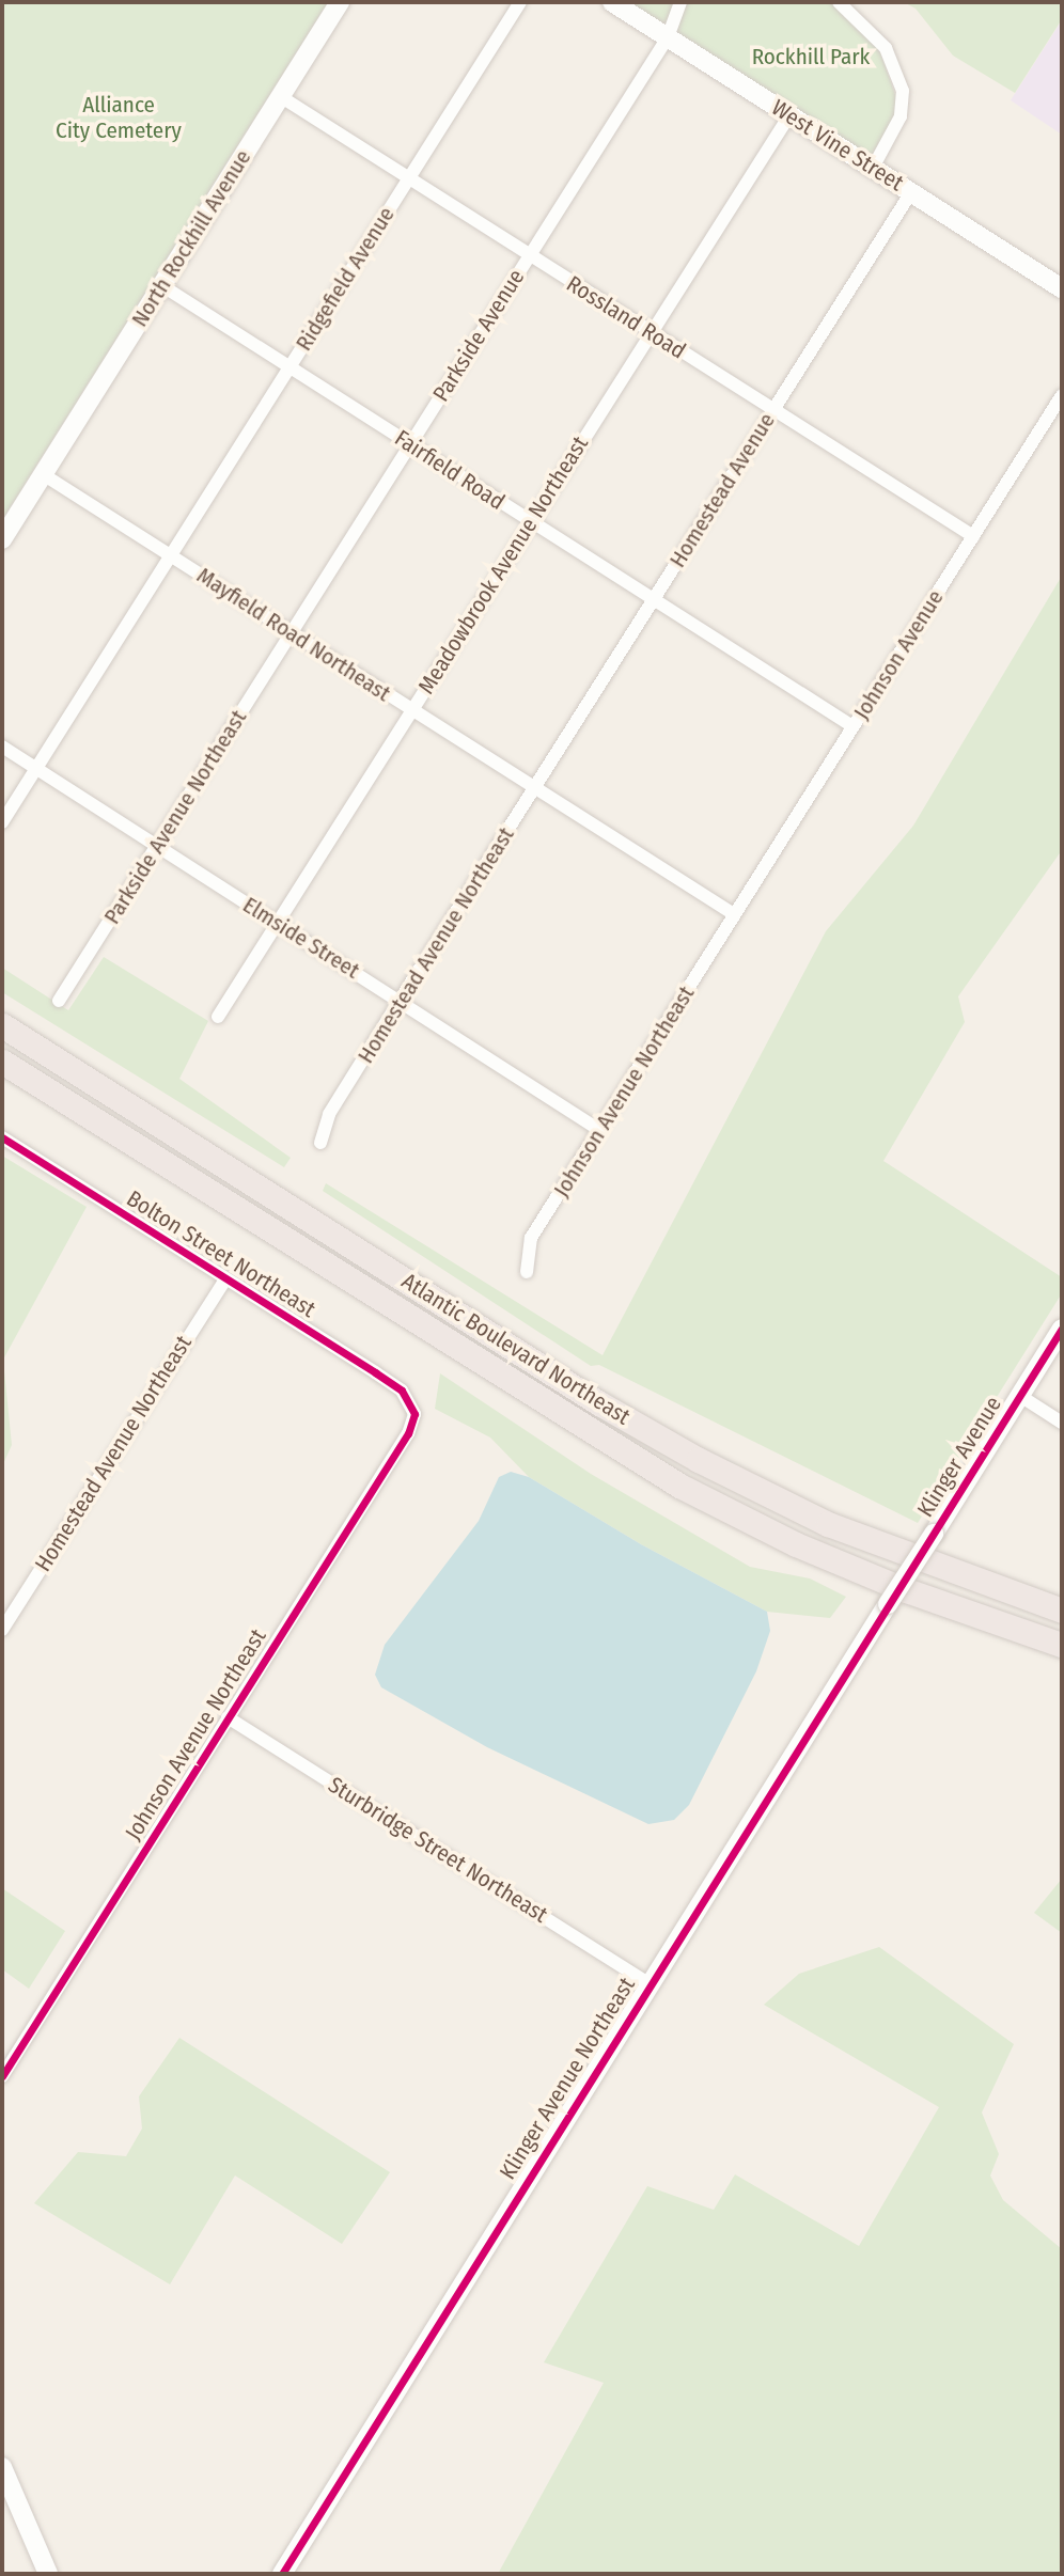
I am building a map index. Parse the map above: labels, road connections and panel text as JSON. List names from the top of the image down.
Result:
{
  "streets": {
    "highway": ["Atlantic Boulevard Northeast"],
    "street": [
      "West Vine Street",
      "North Rockhill Avenue",
      "Ridgefield Avenue",
      "Rossland Road",
      "Parkside Avenue",
      "Fairfield Road",
      "Homestead Avenue",
      "Meadowbrook Avenue Northeast",
      "Mayfield Road Northeast",
      "Johnson Avenue",
      "Parkside Avenue Northeast",
      "Elmside Street",
      "Homestead Avenue Northeast",
      "Johnson Avenue Northeast",
      "Bolton Street Northeast",
      "Klinger Avenue",
      "Sturbridge Street Northeast",
      "Klinger Avenue Northeast"
    ]
  },
  "crossings": [
    ["West Vine Street", "Parkside Avenue"],
    ["West Vine Street", "Homestead Avenue"],
    ["West Vine Street", "Meadowbrook Avenue Northeast"],
    ["North Rockhill Avenue", "Rossland Road"],
    ["North Rockhill Avenue", "Fairfield Road"],
    ["North Rockhill Avenue", "Mayfield Road Northeast"],
    ["Ridgefield Avenue", "Rossland Road"],
    ["Ridgefield Avenue", "Fairfield Road"],
    ["Ridgefield Avenue", "Mayfield Road Northeast"],
    ["Ridgefield Avenue", "Elmside Street"],
    ["Rossland Road", "Parkside Avenue"],
    ["Rossland Road", "Homestead Avenue"],
    ["Rossland Road", "Meadowbrook Avenue Northeast"],
    ["Rossland Road", "Johnson Avenue"],
    ["Parkside Avenue", "Fairfield Road"],
    ["Parkside Avenue", "Mayfield Road Northeast"],
    ["Parkside Avenue", "Parkside Avenue Northeast"],
    ["Fairfield Road", "Homestead Avenue"],
    ["Fairfield Road", "Meadowbrook Avenue Northeast"],
    ["Fairfield Road", "Johnson Avenue"],
    ["Homestead Avenue", "Mayfield Road Northeast"],
    ["Homestead Avenue", "Homestead Avenue Northeast"],
    ["Meadowbrook Avenue Northeast", "Mayfield Road Northeast"],
    ["Meadowbrook Avenue Northeast", "Elmside Street"],
    ["Mayfield Road Northeast", "Johnson Avenue"],
    ["Mayfield Road Northeast", "Parkside Avenue Northeast"],
    ["Mayfield Road Northeast", "Homestead Avenue Northeast"],
    ["Mayfield Road Northeast", "Johnson Avenue Northeast"],
    ["Johnson Avenue", "Johnson Avenue Northeast"],
    ["Parkside Avenue Northeast", "Elmside Street"],
    ["Elmside Street", "Homestead Avenue Northeast"],
    ["Elmside Street", "Johnson Avenue Northeast"],
    ["Homestead Avenue Northeast", "Bolton Street Northeast"],
    ["Johnson Avenue Northeast", "Bolton Street Northeast"],
    ["Johnson Avenue Northeast", "Sturbridge Street Northeast"],
    ["Klinger Avenue", "Klinger Avenue Northeast"],
    ["Sturbridge Street Northeast", "Klinger Avenue Northeast"]
  ],
  "parks": ["Rockhill Park", "Alliance City Cemetery"]
}
